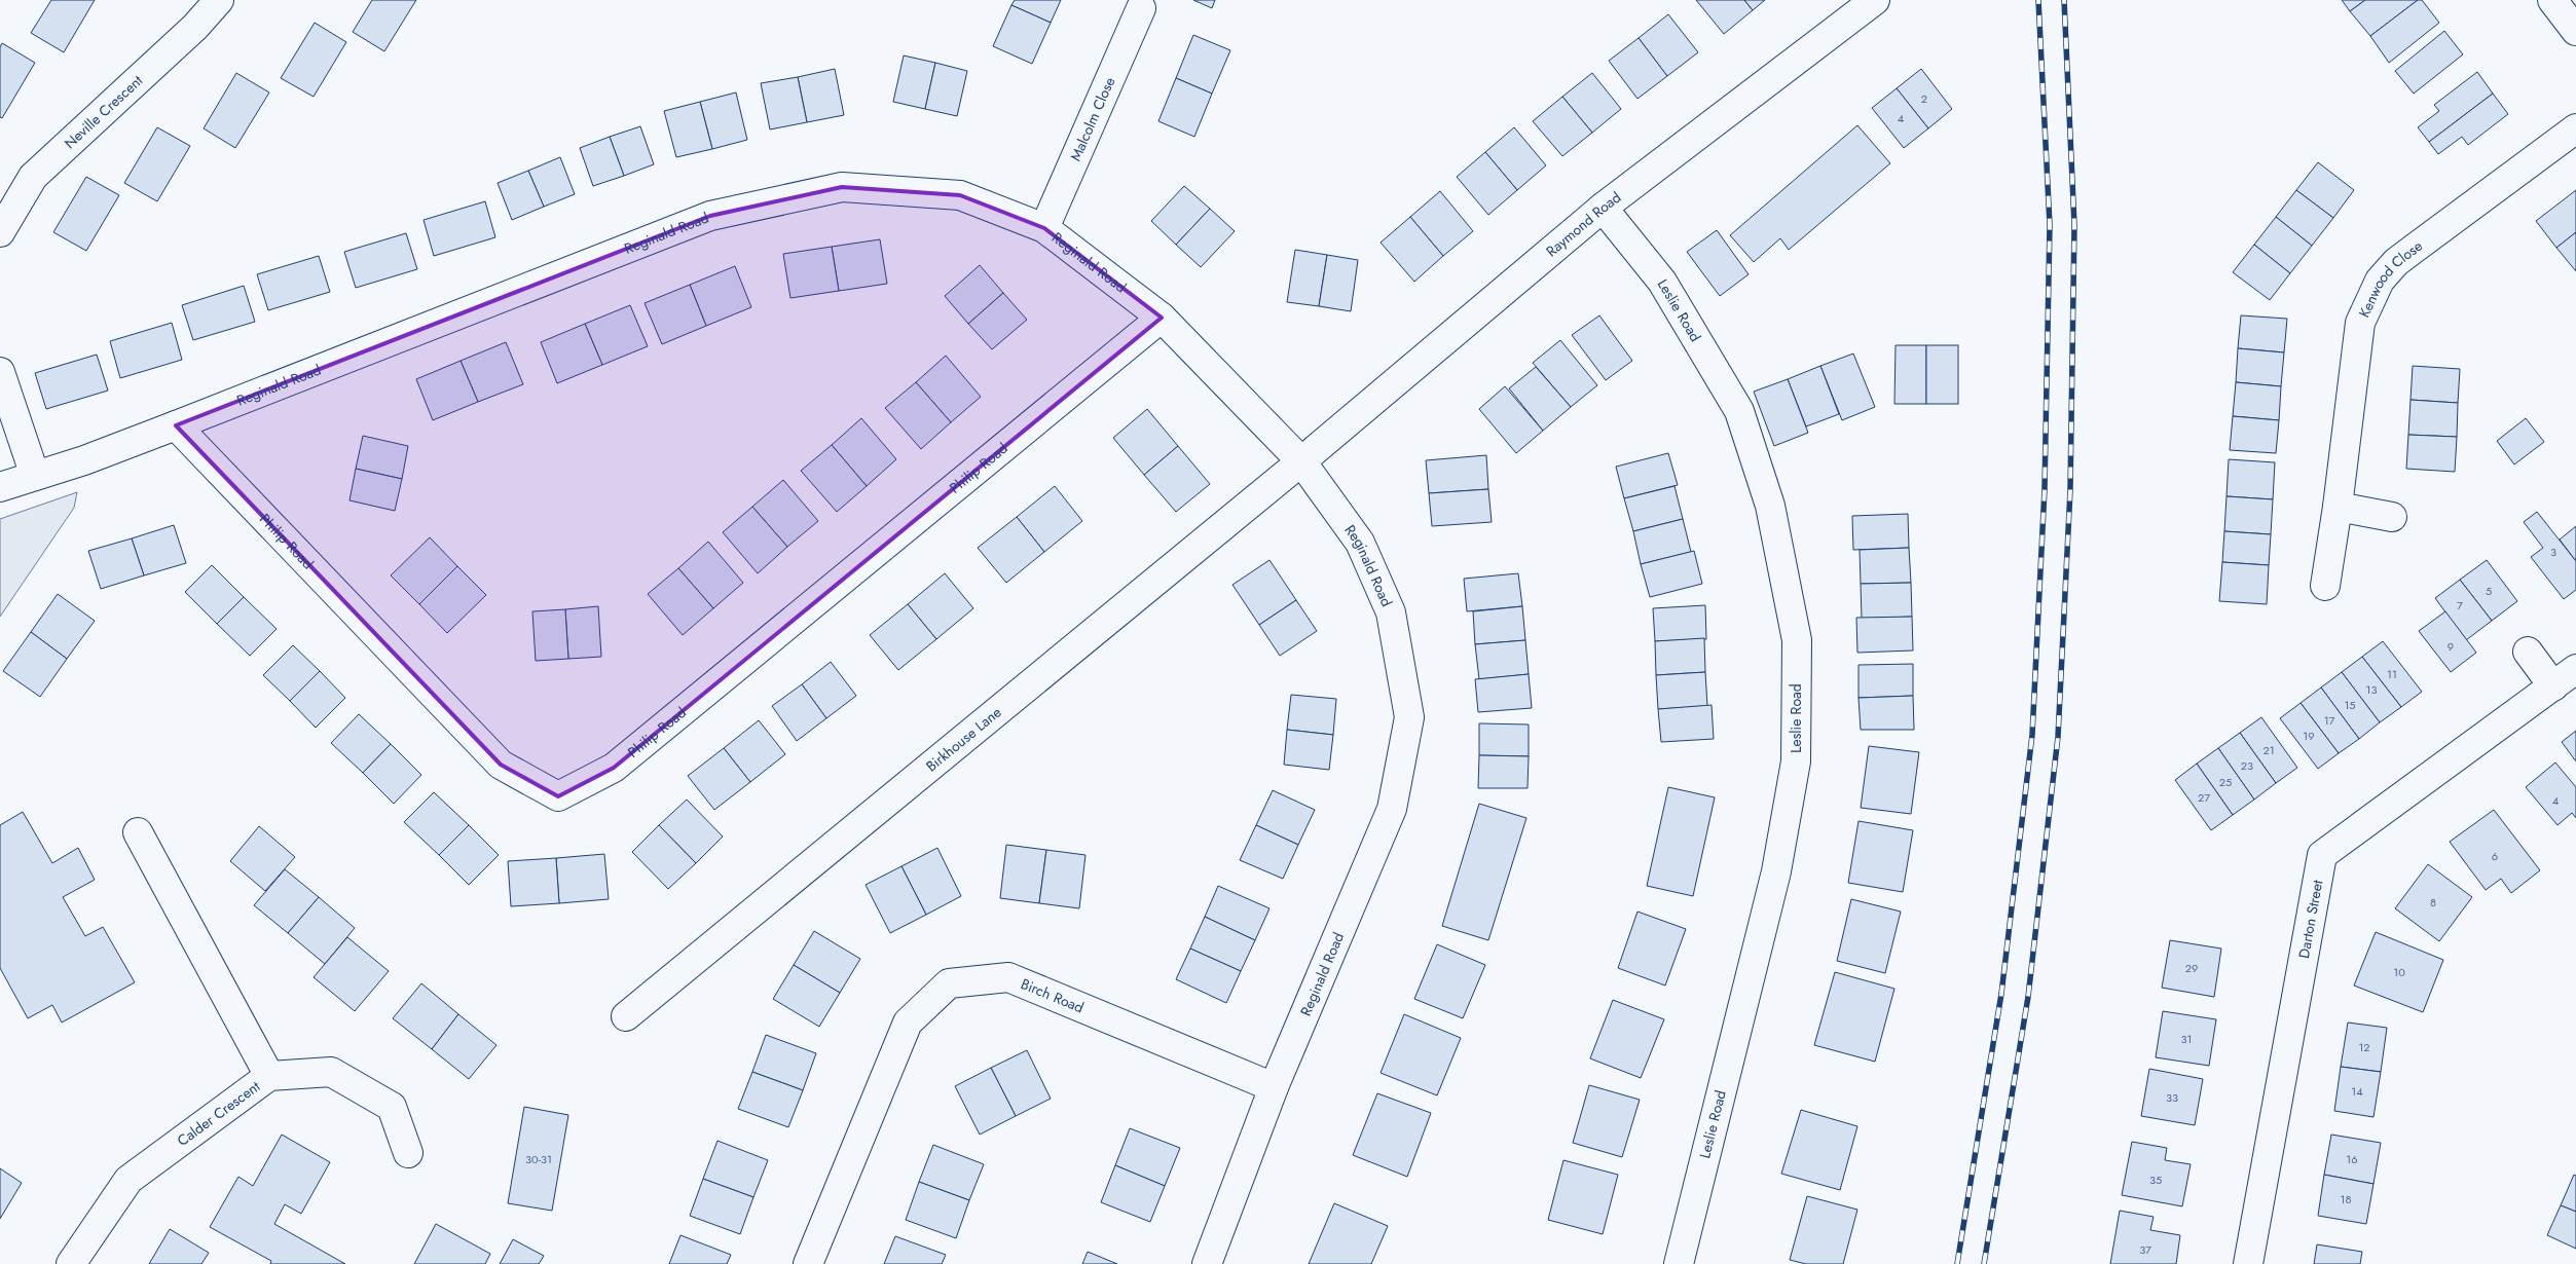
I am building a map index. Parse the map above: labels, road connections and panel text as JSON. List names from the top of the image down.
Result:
{
  "streets": {
    "main road": [
      "Neville Crescent",
      "Malcolm Close",
      "Raymond Road",
      "Reginald Road",
      "Kenwood Close",
      "Leslie Road",
      "Philip Road",
      "Birkhouse Lane",
      "Darton Street",
      "Birch Road",
      "Calder Crescent"
    ]
  },
  "crossings": [
    ["Malcolm Close", "Reginald Road"],
    ["Raymond Road", "Reginald Road"],
    ["Raymond Road", "Leslie Road"],
    ["Raymond Road", "Birkhouse Lane"],
    ["Reginald Road", "Philip Road"],
    ["Reginald Road", "Birkhouse Lane"],
    ["Reginald Road", "Birch Road"]
  ],
  "house_numbers": [
    "2",
    "4",
    "3",
    "5",
    "7",
    "9",
    "11",
    "13",
    "15",
    "17",
    "19",
    "21",
    "23",
    "25",
    "27",
    "4",
    "6",
    "8",
    "29",
    "10",
    "31",
    "12",
    "14",
    "33",
    "30-31",
    "16",
    "35",
    "18",
    "37"
  ]
}
